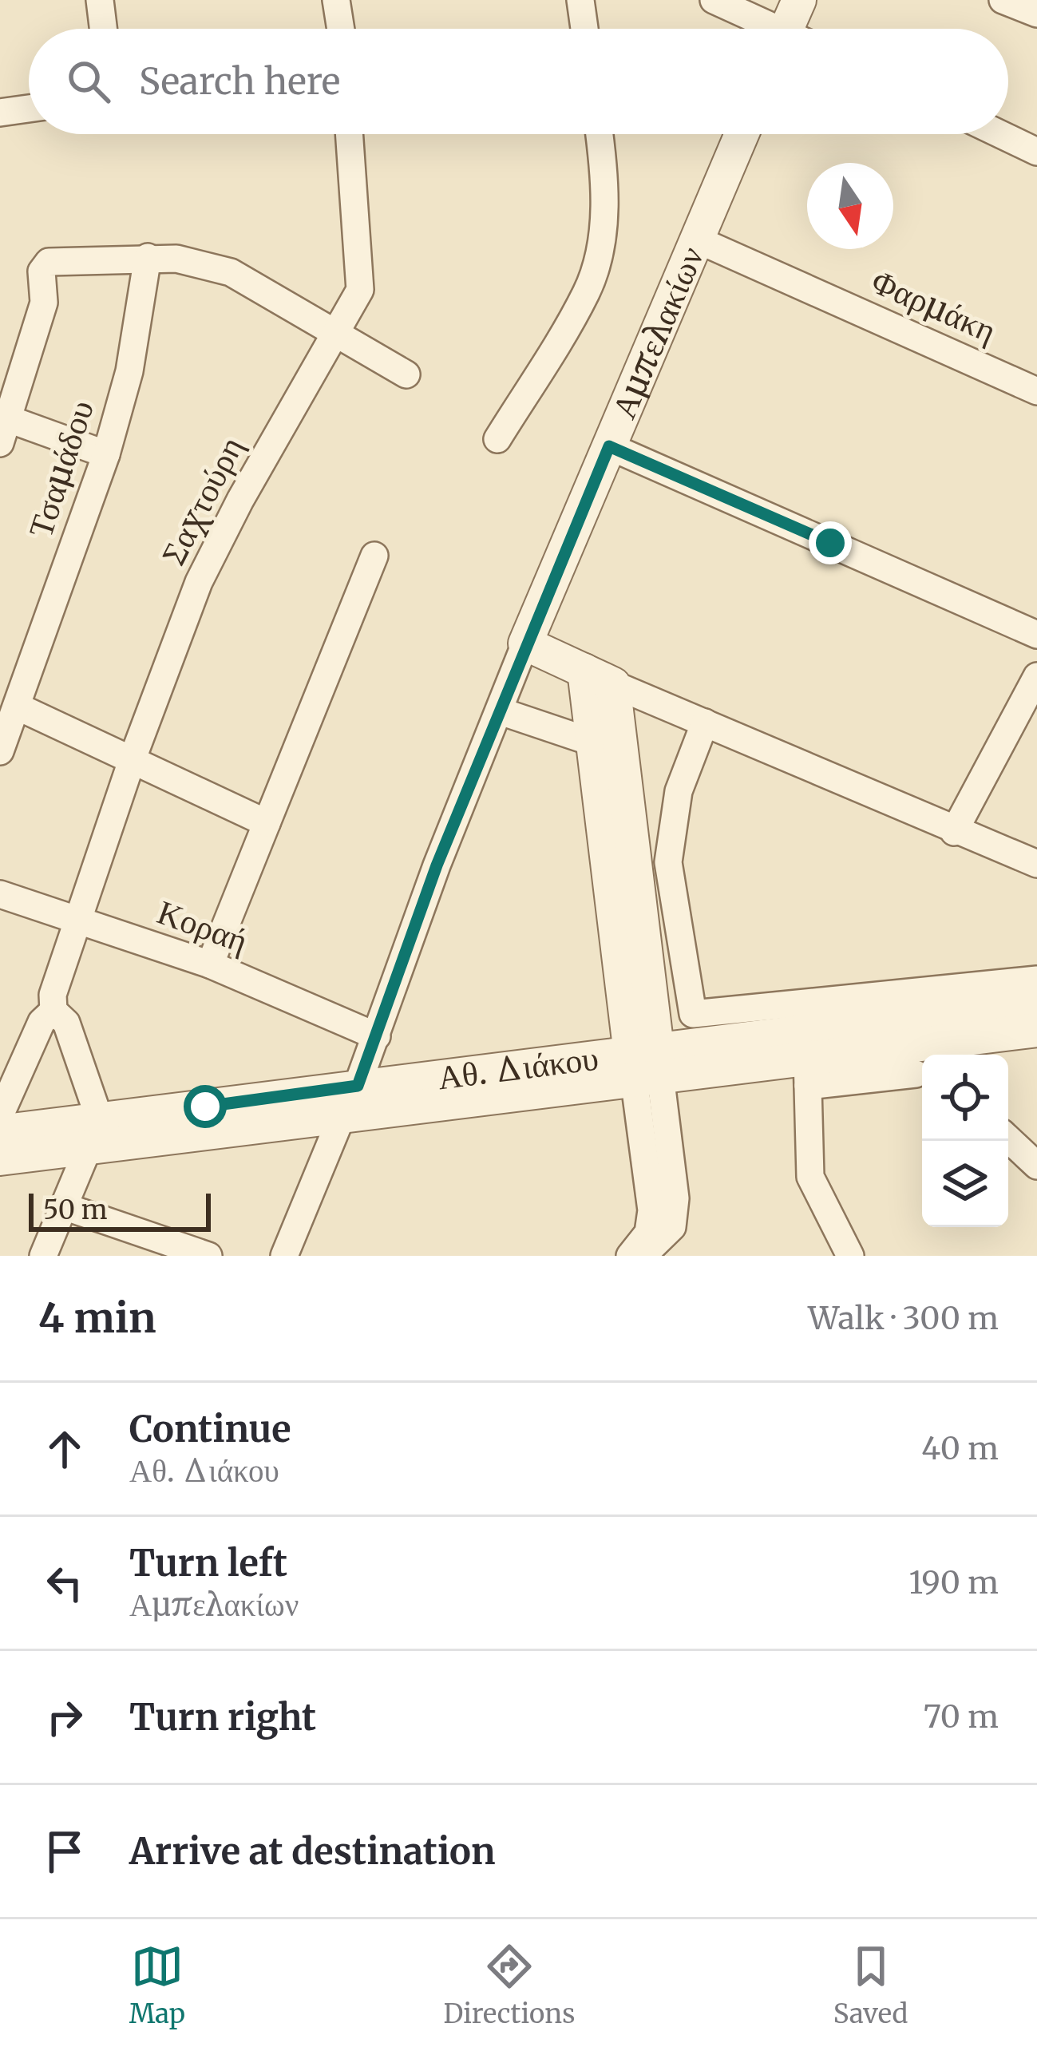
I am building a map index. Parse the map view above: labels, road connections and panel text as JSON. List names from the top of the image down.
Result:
{
  "streets": {
    "street": [
      "Φαρμάκη",
      "Αμπελακίων",
      "Τσαμάδου",
      "Σαχτούρη",
      "Κοραή",
      "Αθ. Διάκου"
    ]
  },
  "crossings": [
    ["Φαρμάκη", "Αμπελακίων"],
    ["Αμπελακίων", "Κοραή"],
    ["Αμπελακίων", "Αθ. Διάκου"],
    ["Σαχτούρη", "Κοραή"]
  ],
  "scale_bar": "50 m",
  "north": "bottom",
  "page": {
    "search": "Search here",
    "scale": "50 m",
    "heading": ["4 min", "Walk · 300 m"],
    "list": [
      ["Continue", "Αθ. Διάκου", "40 m"],
      ["Turn left", "Αμπελακίων", "190 m"],
      ["Turn right", "70 m"],
      "Arrive at destination"
    ],
    "nav": ["Map", "Directions", "Saved"]
  }
}
